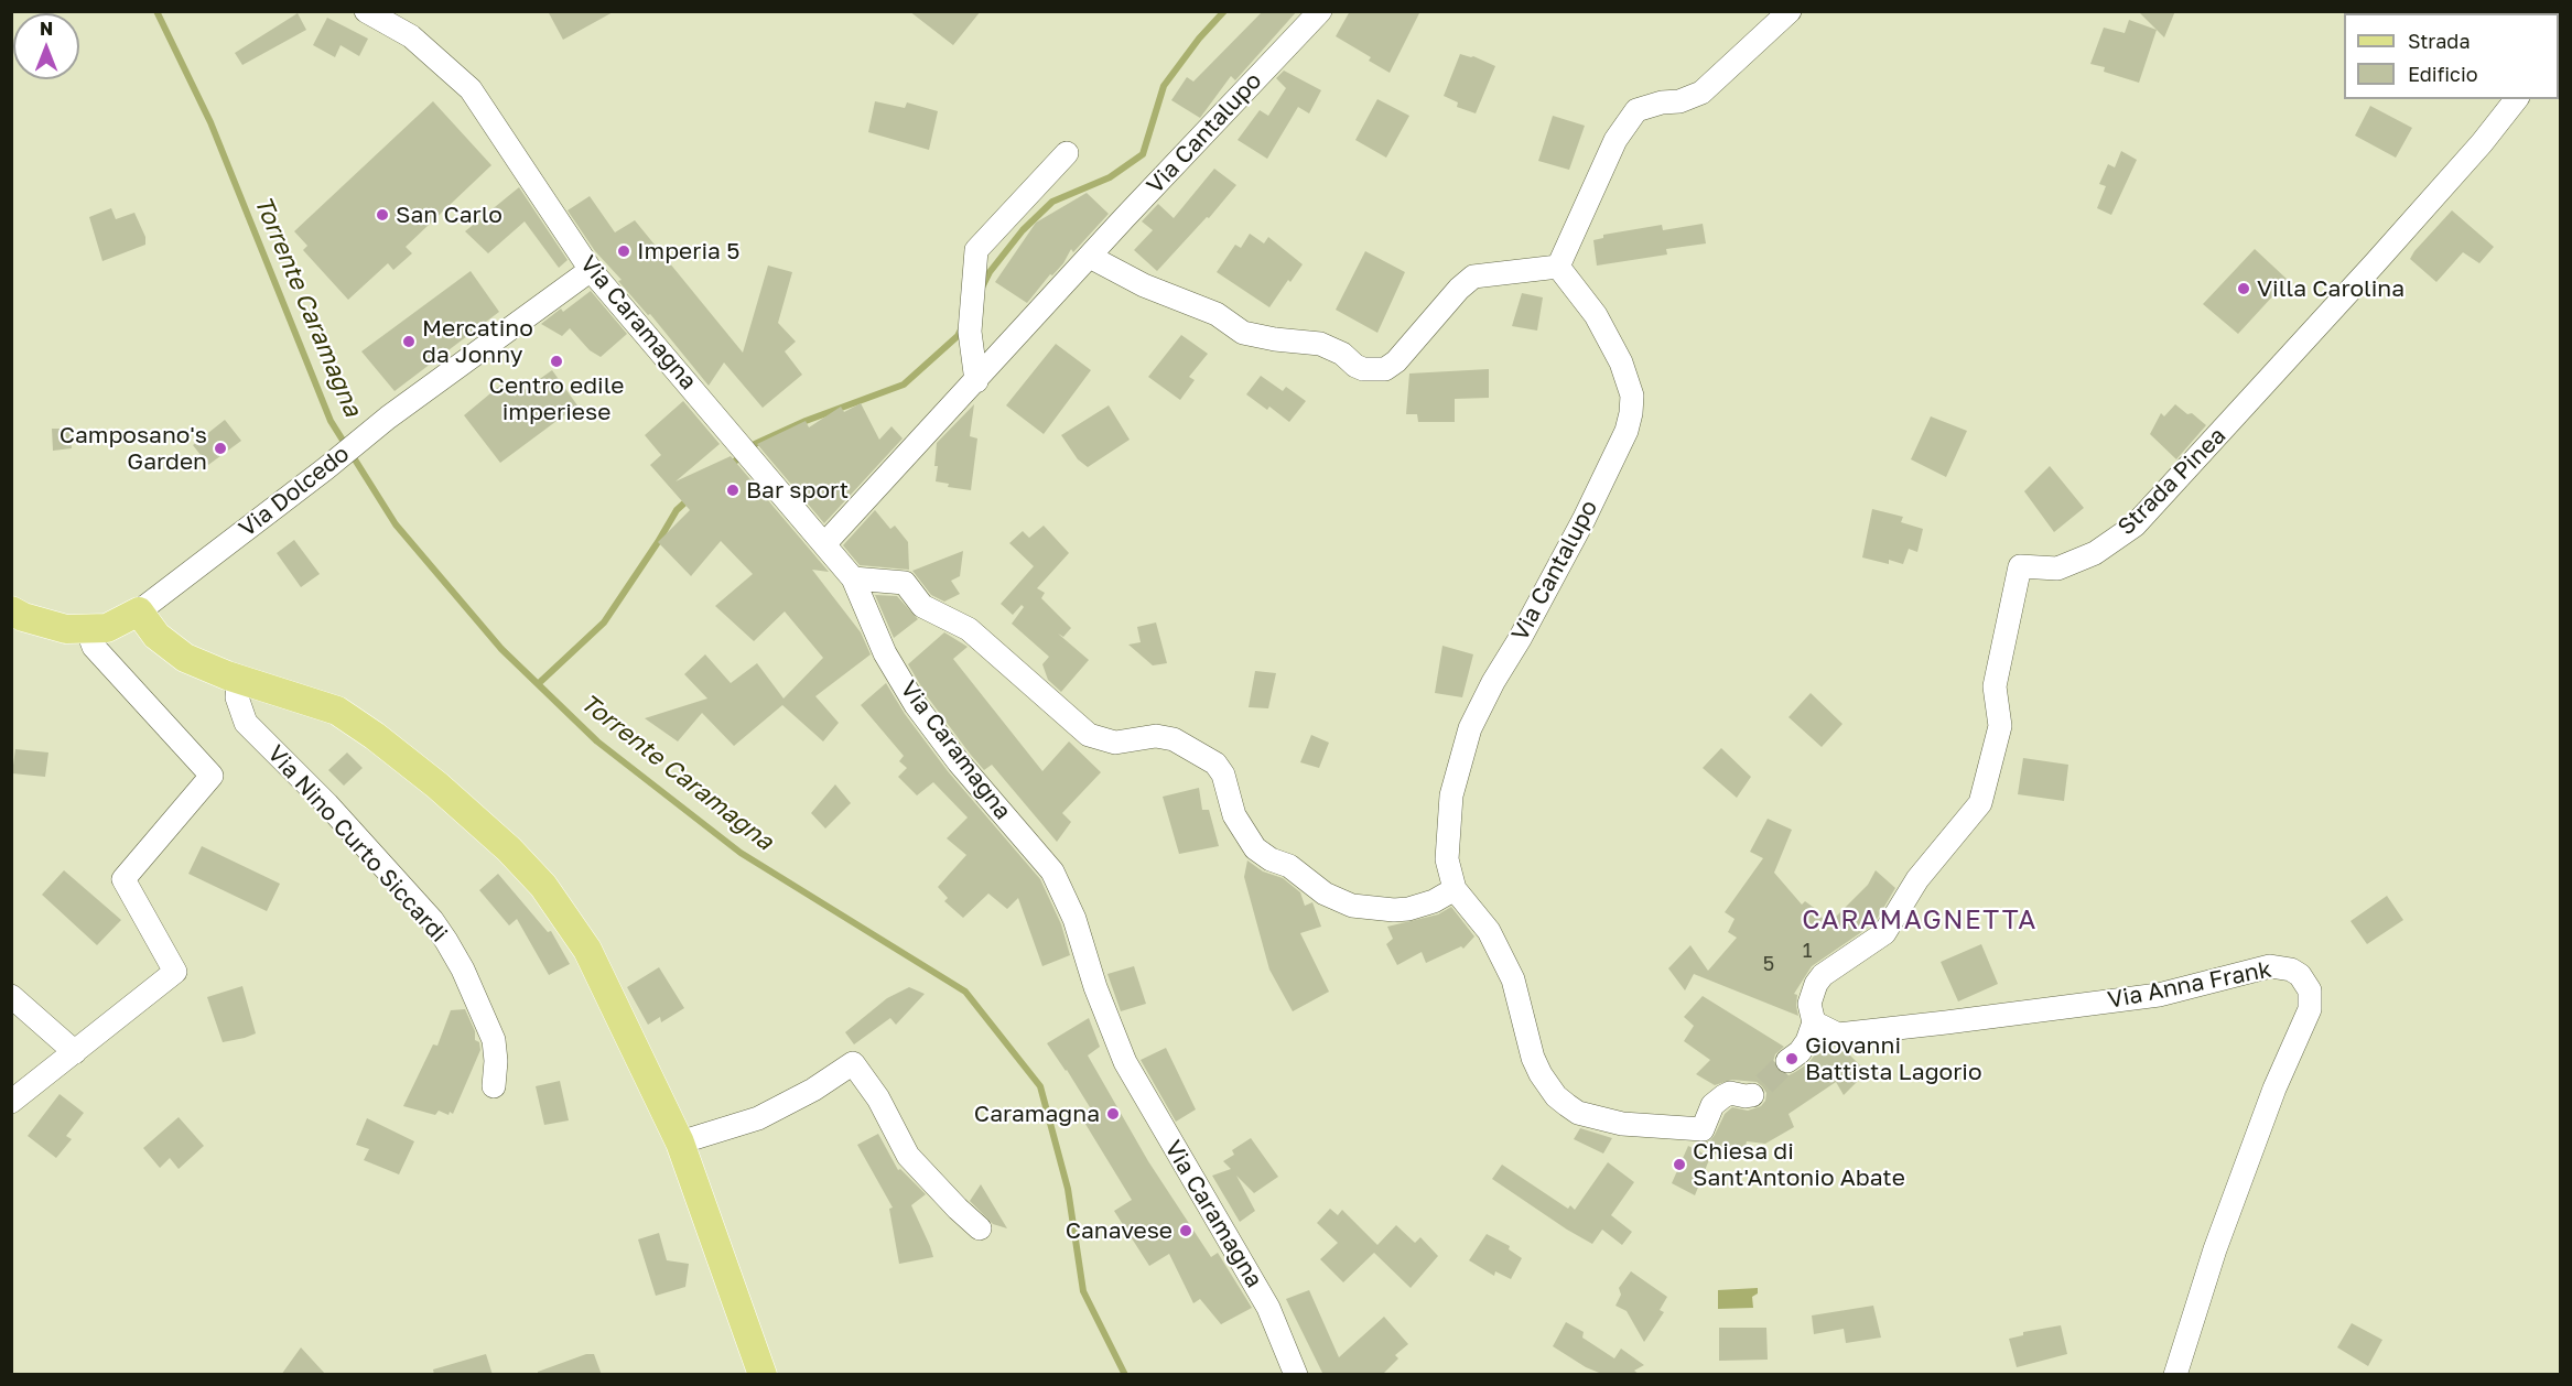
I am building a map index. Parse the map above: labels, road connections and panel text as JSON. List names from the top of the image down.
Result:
{
  "streets": {
    "main road": ["Via Dolcedo"],
    "street": [
      "Via Cantalupo",
      "Via Caramagna",
      "Strada Pinea",
      "Via Nino Curto Siccardi",
      "Via Anna Frank"
    ]
  },
  "crossings": [
    ["Via Cantalupo", "Via Caramagna"],
    ["Via Caramagna", "Via Dolcedo"],
    ["Strada Pinea", "Via Anna Frank"]
  ],
  "districts": ["CARAMAGNETTA"],
  "water": ["Torrente Caramagna"],
  "places": [
    "San Carlo",
    "Imperia 5",
    "Villa Carolina",
    "Mercatino da Jonny",
    "Centro edile imperiese",
    "Camposano's Garden",
    "Bar sport",
    "Giovanni Battista Lagorio",
    "Caramagna",
    "Chiesa di Sant'Antonio Abate",
    "Canavese"
  ],
  "house_numbers": ["1", "5"],
  "legend": ["Strada", "Edificio"],
  "north": "top"
}
